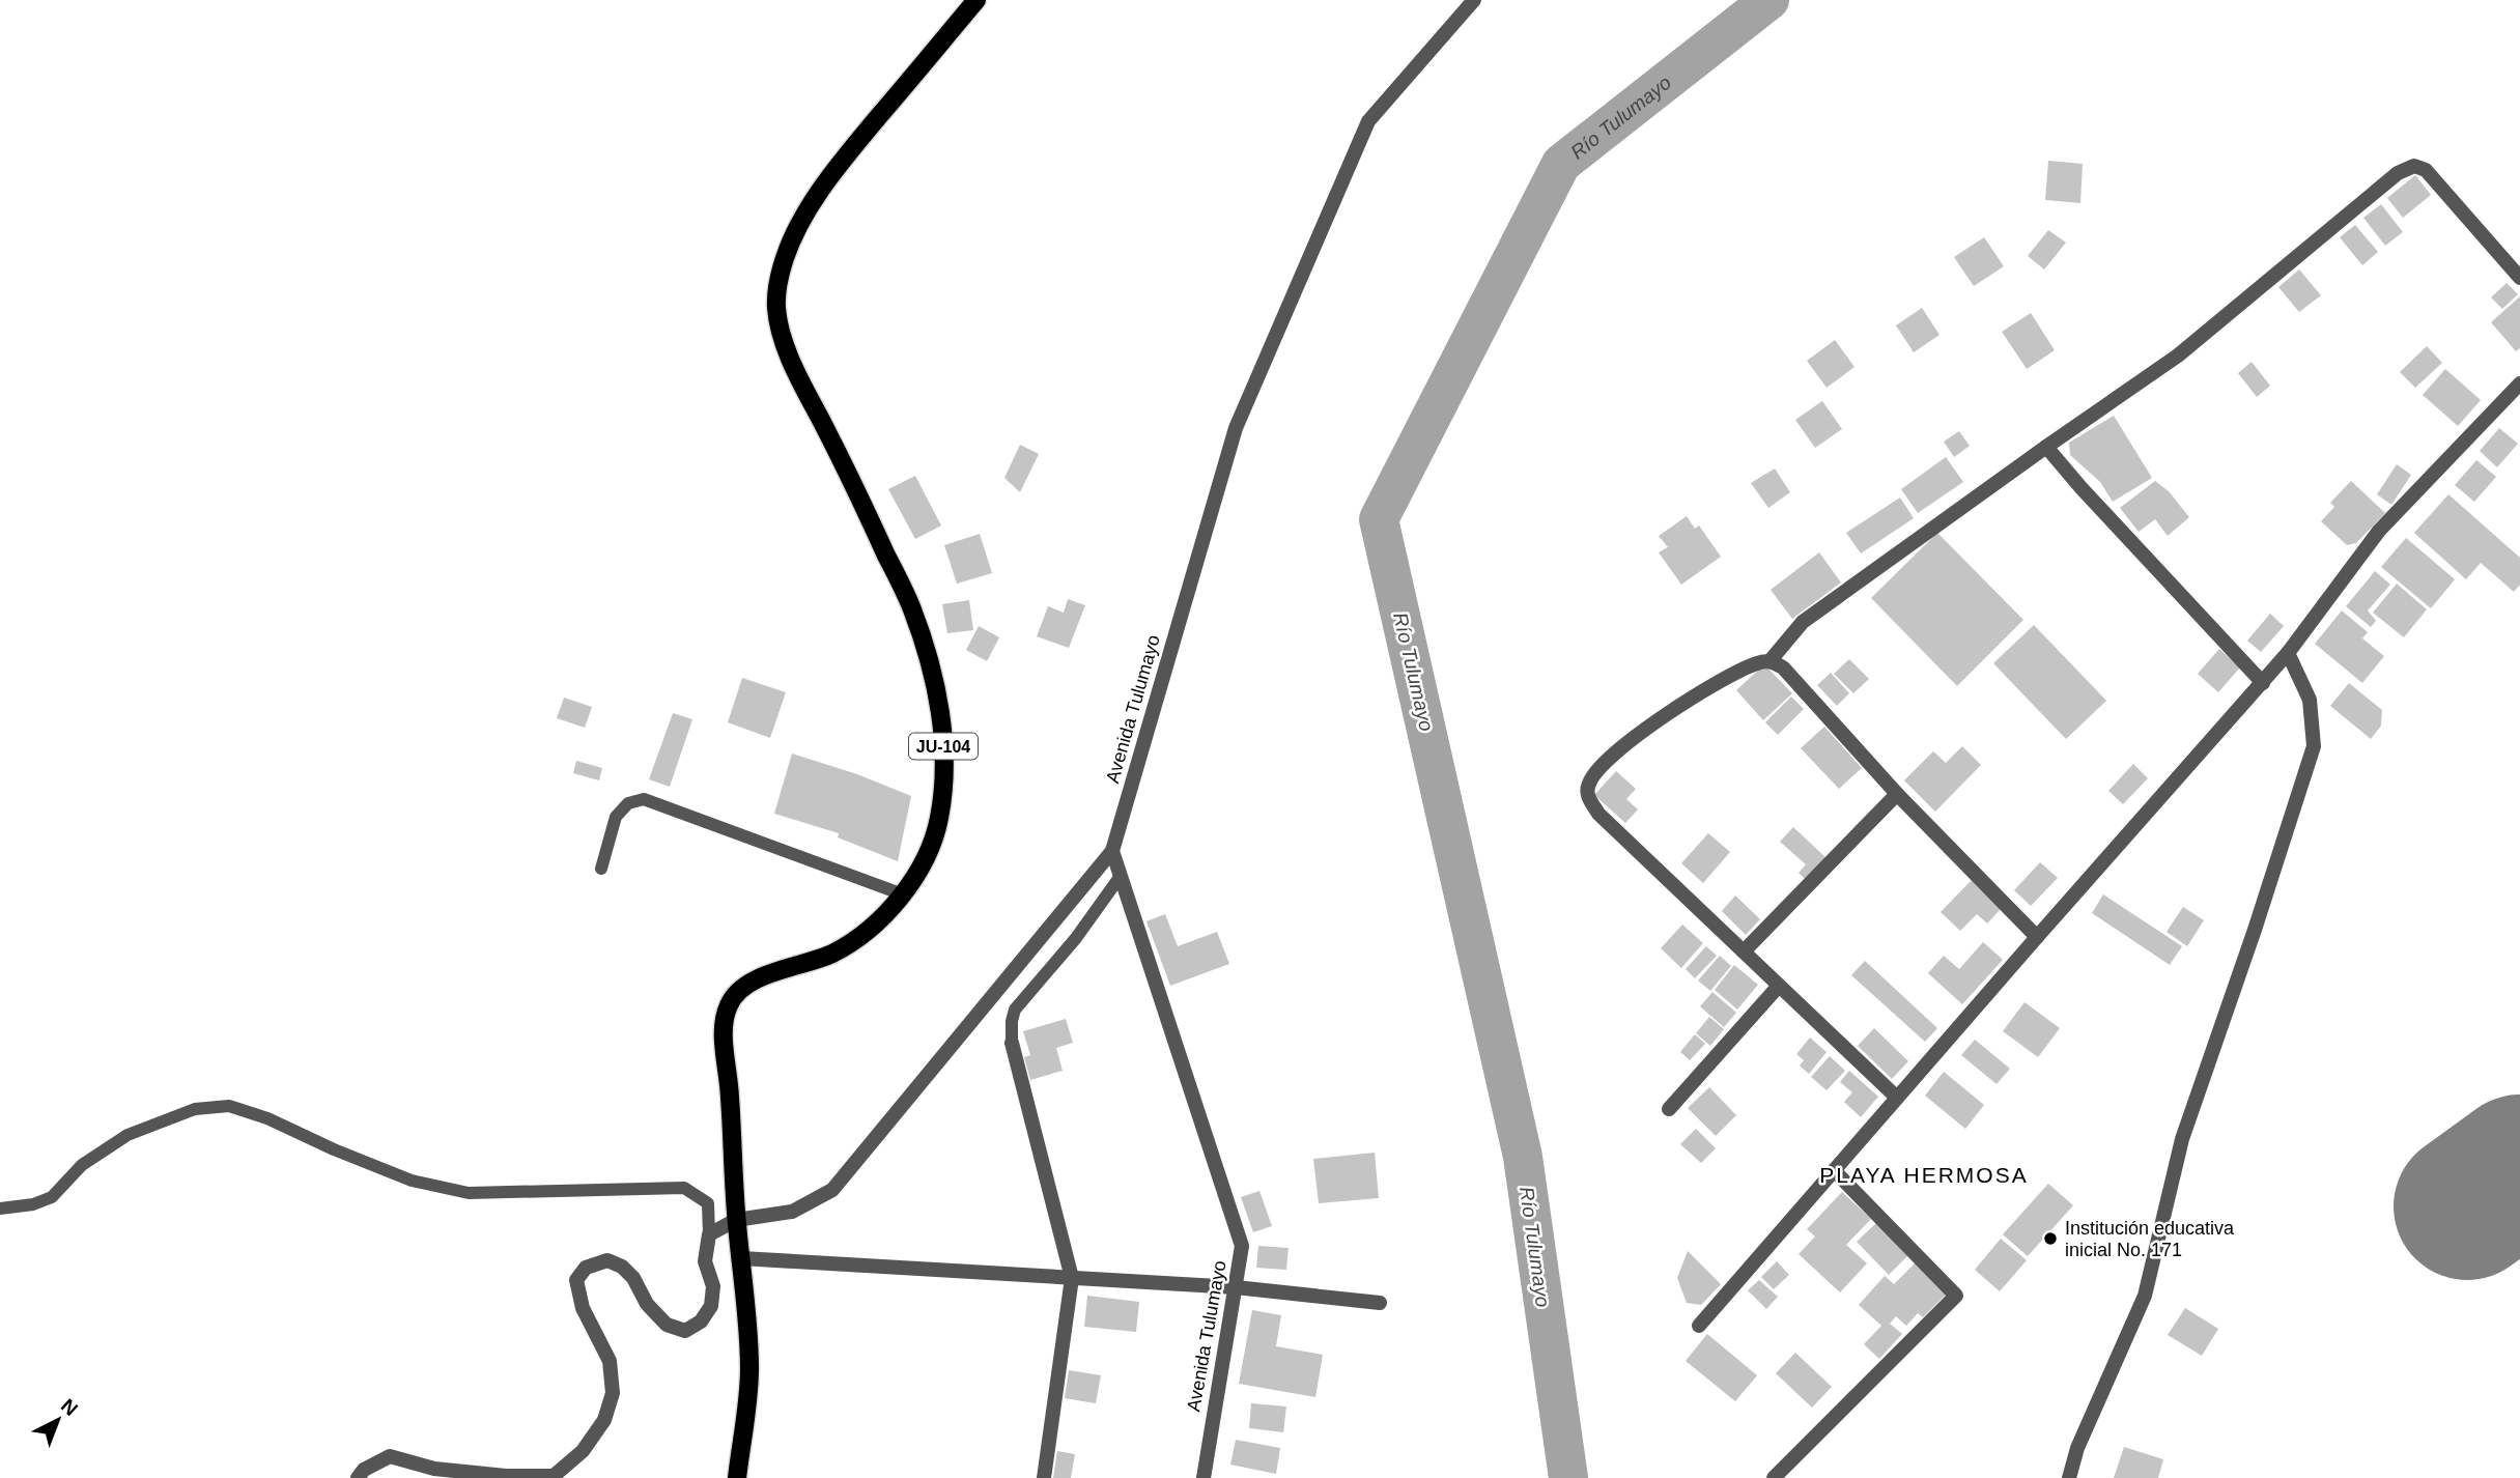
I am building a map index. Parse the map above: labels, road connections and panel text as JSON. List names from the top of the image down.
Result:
{
  "streets": {
    "main road": ["JU-104"],
    "street": ["Avenida Tulumayo"]
  },
  "districts": ["PLAYA HERMOSA"],
  "water": ["Río Tulumayo"],
  "places": ["Institución educativa inicial No. 171"],
  "north": "top right"
}
